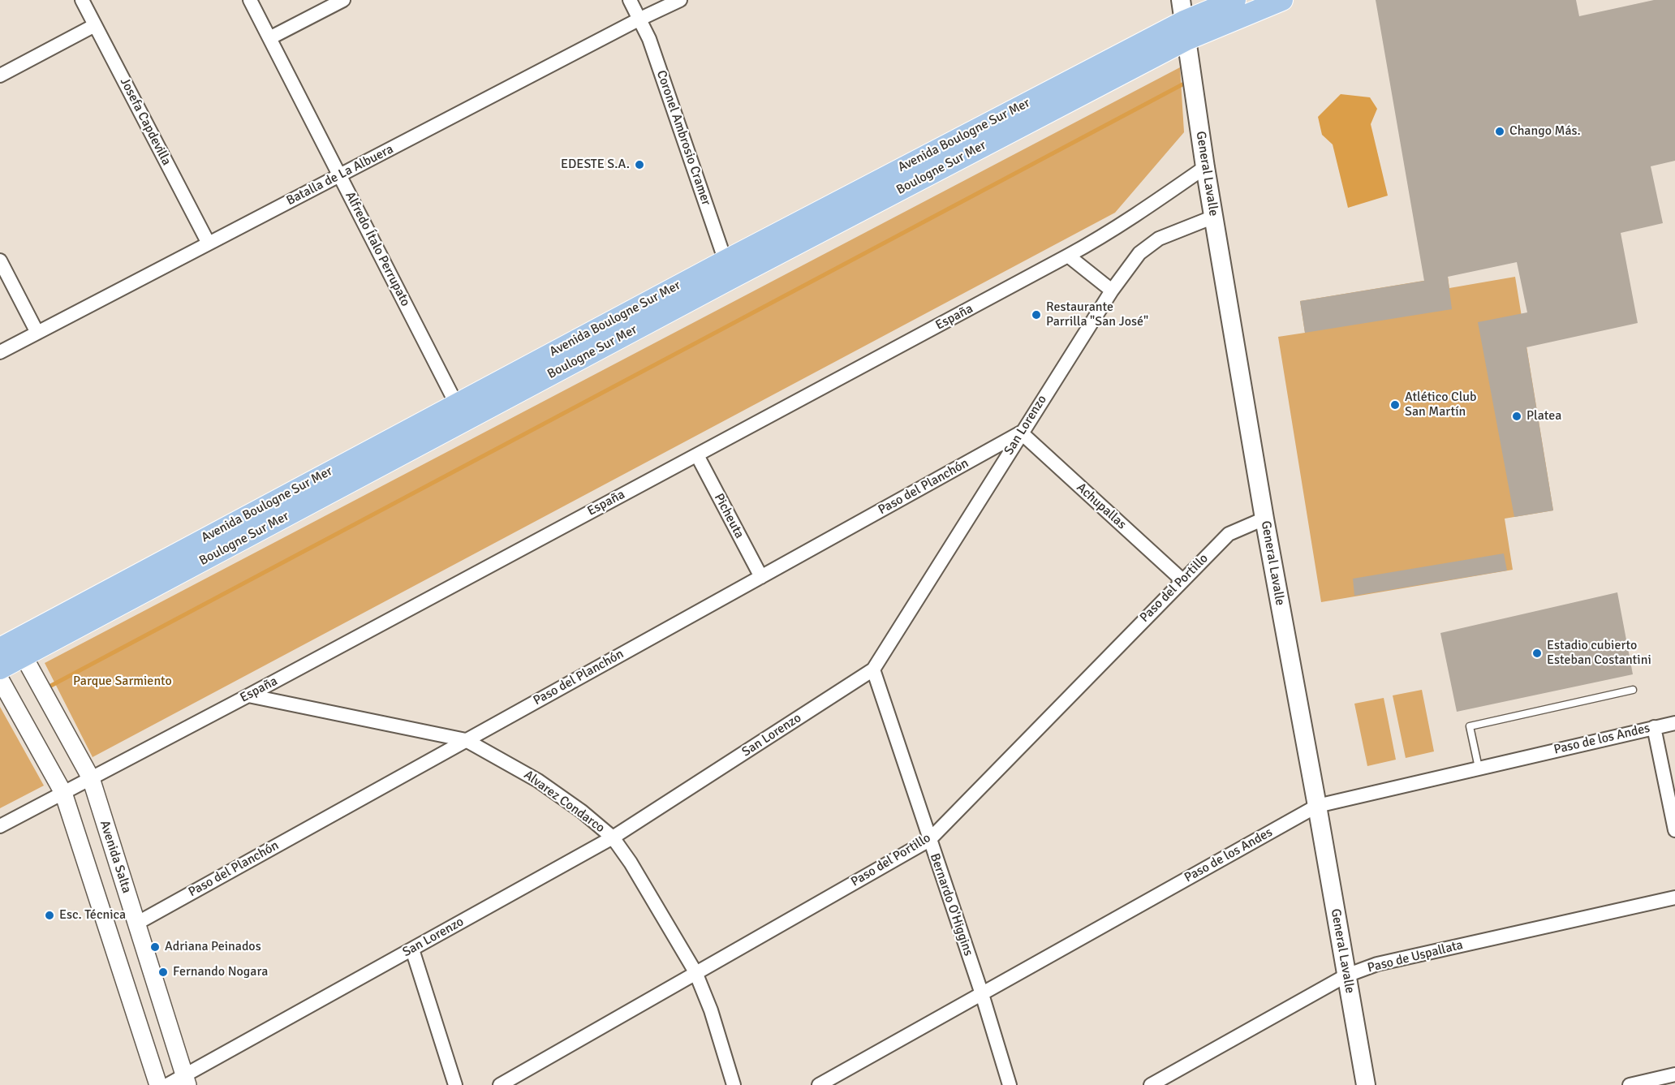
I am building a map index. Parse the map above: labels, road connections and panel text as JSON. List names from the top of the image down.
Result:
{
  "streets": {
    "main road": ["Avenida Boulogne Sur Mer", "Boulogne Sur Mer", "General Lavalle"],
    "street": [
      "Josefa Capdevilla",
      "Coronel Ambrosio Cramer",
      "Batalla de La Albuera",
      "Alfredo Ítalo Perrupato",
      "España",
      "San Lorenzo",
      "Paso del Planchón",
      "Achupallas",
      "Picheuta",
      "Paso del Portillo",
      "Paso de los Andes",
      "Alvarez Condarco",
      "Avenida Salta",
      "Bernardo O'Higgins",
      "Paso de Uspallata"
    ]
  },
  "crossings": [
    ["Josefa Capdevilla", "Batalla de La Albuera"],
    ["Avenida Boulogne Sur Mer", "Coronel Ambrosio Cramer"],
    ["Avenida Boulogne Sur Mer", "Boulogne Sur Mer"],
    ["Avenida Boulogne Sur Mer", "Alfredo Ítalo Perrupato"],
    ["Avenida Boulogne Sur Mer", "Avenida Salta"],
    ["Coronel Ambrosio Cramer", "Boulogne Sur Mer"],
    ["Coronel Ambrosio Cramer", "Batalla de La Albuera"],
    ["Boulogne Sur Mer", "General Lavalle"],
    ["General Lavalle", "España"],
    ["General Lavalle", "San Lorenzo"],
    ["General Lavalle", "Paso del Portillo"],
    ["General Lavalle", "Paso de los Andes"],
    ["General Lavalle", "Paso de Uspallata"],
    ["Batalla de La Albuera", "Alfredo Ítalo Perrupato"],
    ["España", "Picheuta"],
    ["España", "Alvarez Condarco"],
    ["España", "Avenida Salta"],
    ["San Lorenzo", "Paso del Planchón"],
    ["San Lorenzo", "Achupallas"],
    ["San Lorenzo", "Alvarez Condarco"],
    ["San Lorenzo", "Avenida Salta"],
    ["San Lorenzo", "Bernardo O'Higgins"],
    ["Paso del Planchón", "Achupallas"],
    ["Paso del Planchón", "Picheuta"],
    ["Paso del Planchón", "Alvarez Condarco"],
    ["Paso del Planchón", "Avenida Salta"],
    ["Achupallas", "Paso del Portillo"],
    ["Paso del Portillo", "Alvarez Condarco"],
    ["Paso del Portillo", "Bernardo O'Higgins"],
    ["Paso de los Andes", "Bernardo O'Higgins"]
  ],
  "parks": ["Parque Sarmiento"],
  "places": [
    "Chango Más.",
    "EDESTE S.A.",
    "Restaurante Parrilla \"San José\"",
    "Atlético Club San Martín",
    "Platea",
    "Estadio cubierto Esteban Costantini",
    "Esc. Técnica",
    "Adriana Peinados",
    "Fernando Nogara"
  ]
}
